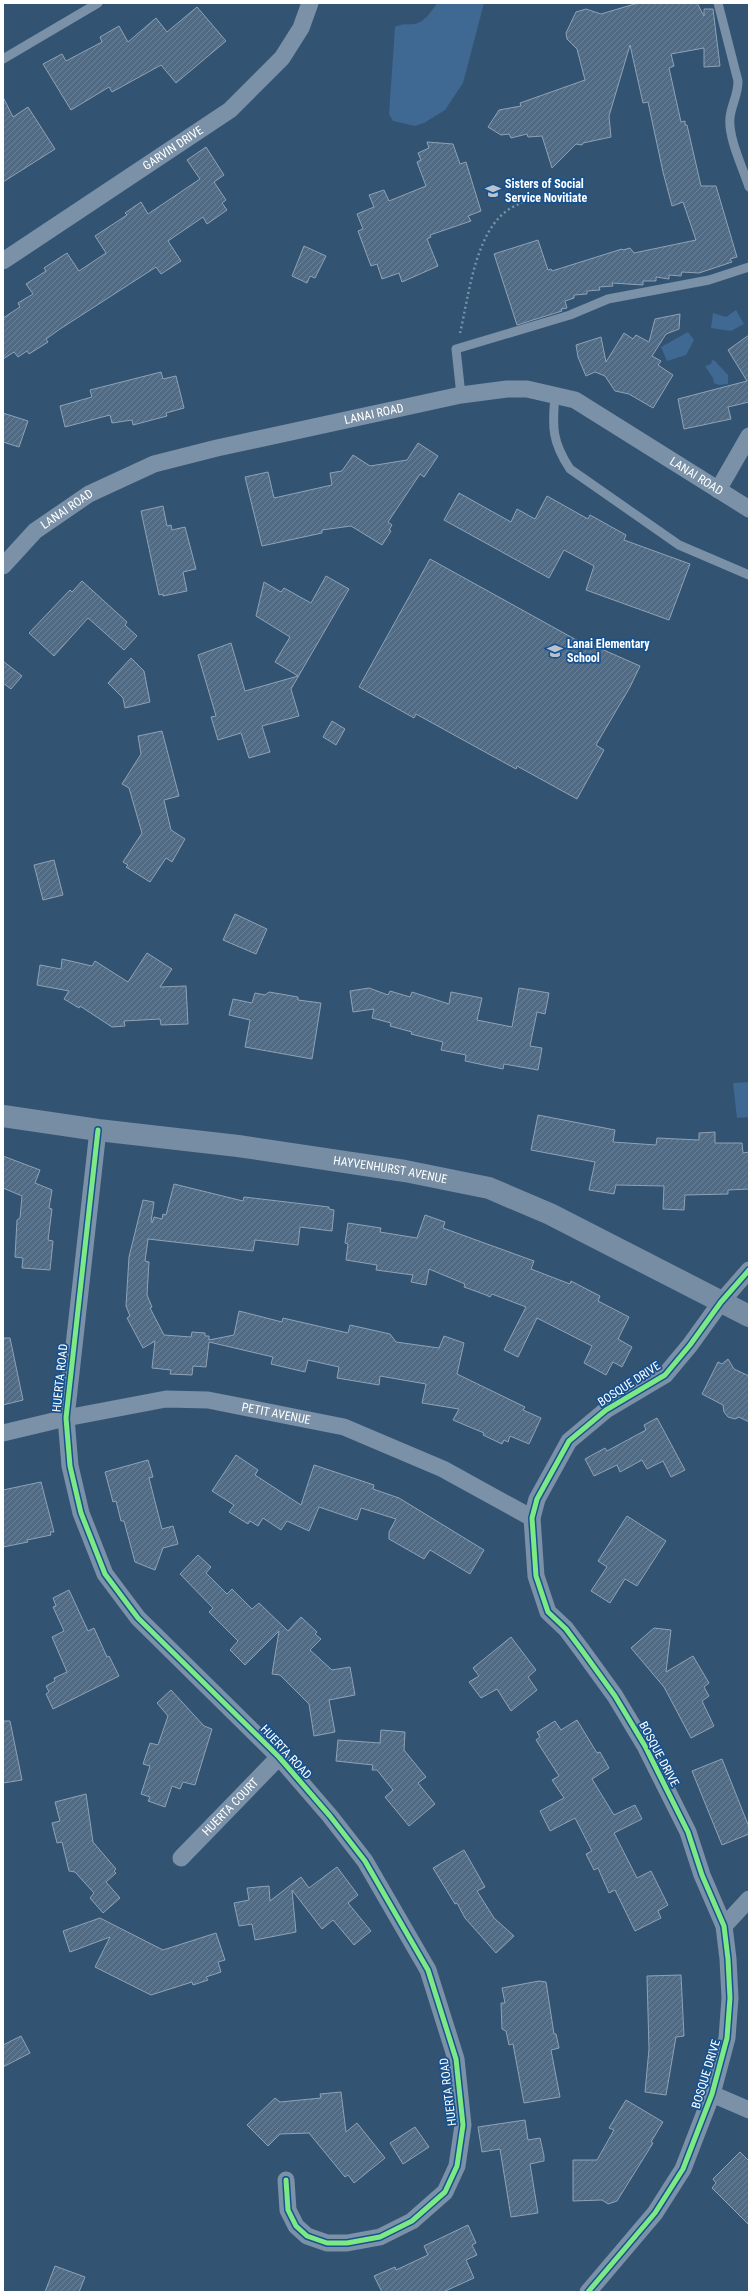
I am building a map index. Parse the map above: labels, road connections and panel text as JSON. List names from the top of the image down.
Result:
{
  "streets": {
    "main road": ["HAYVENHURST AVENUE"],
    "street": [
      "GARVIN DRIVE",
      "LANAI ROAD",
      "HUERTA ROAD",
      "BOSQUE DRIVE",
      "PETIT AVENUE",
      "HUERTA COURT"
    ]
  },
  "crossings": [
    ["HAYVENHURST AVENUE", "HUERTA ROAD"],
    ["HAYVENHURST AVENUE", "BOSQUE DRIVE"],
    ["HUERTA ROAD", "PETIT AVENUE"],
    ["HUERTA ROAD", "HUERTA COURT"],
    ["BOSQUE DRIVE", "PETIT AVENUE"]
  ],
  "places": {
    "school or university": ["Sisters of Social Service Novitiate", "Lanai Elementary School"]
  }
}
